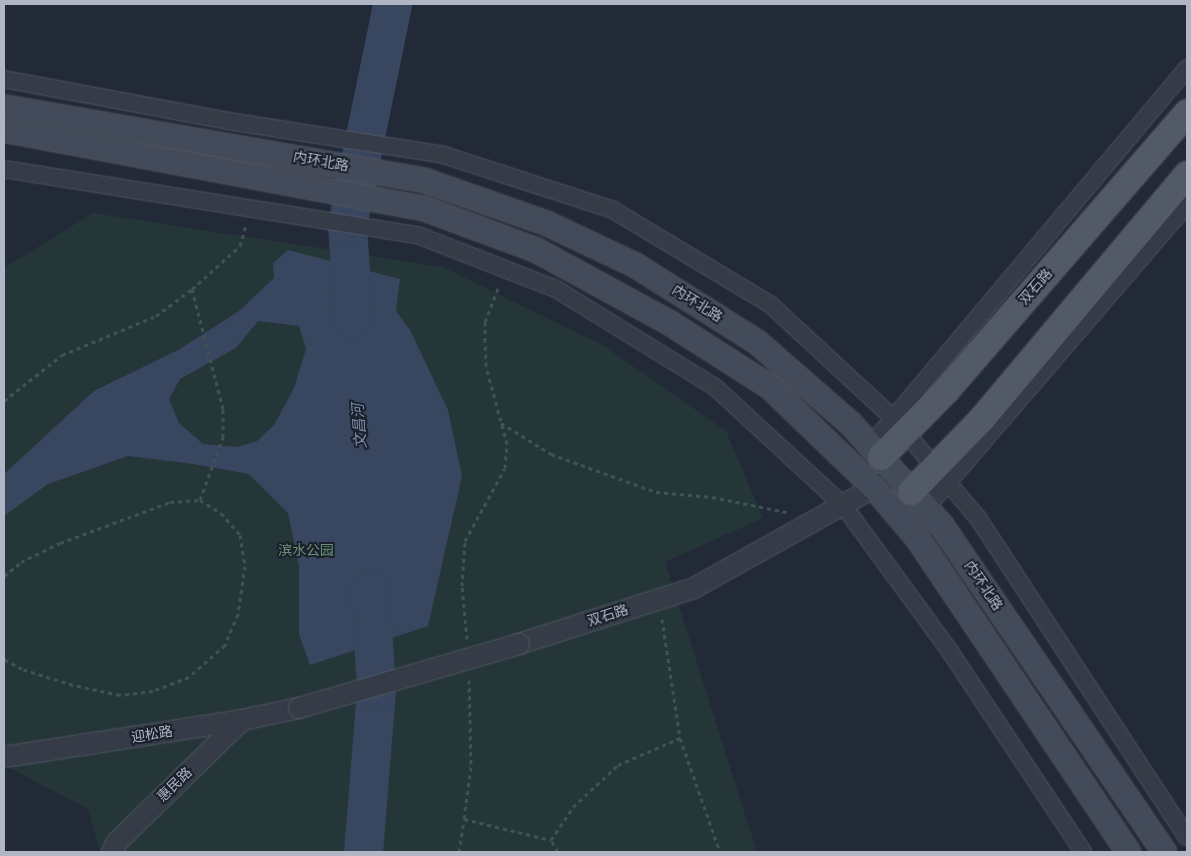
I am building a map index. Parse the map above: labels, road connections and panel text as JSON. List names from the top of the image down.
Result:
{
  "streets": {
    "main road": ["内环北路", "双石路"],
    "street": ["迎松路", "惠民路"]
  },
  "crossings": [
    ["内环北路", "双石路"],
    ["双石路", "迎松路"],
    ["迎松路", "惠民路"]
  ],
  "water": ["文昌河"],
  "parks": ["滨水公园"]
}
